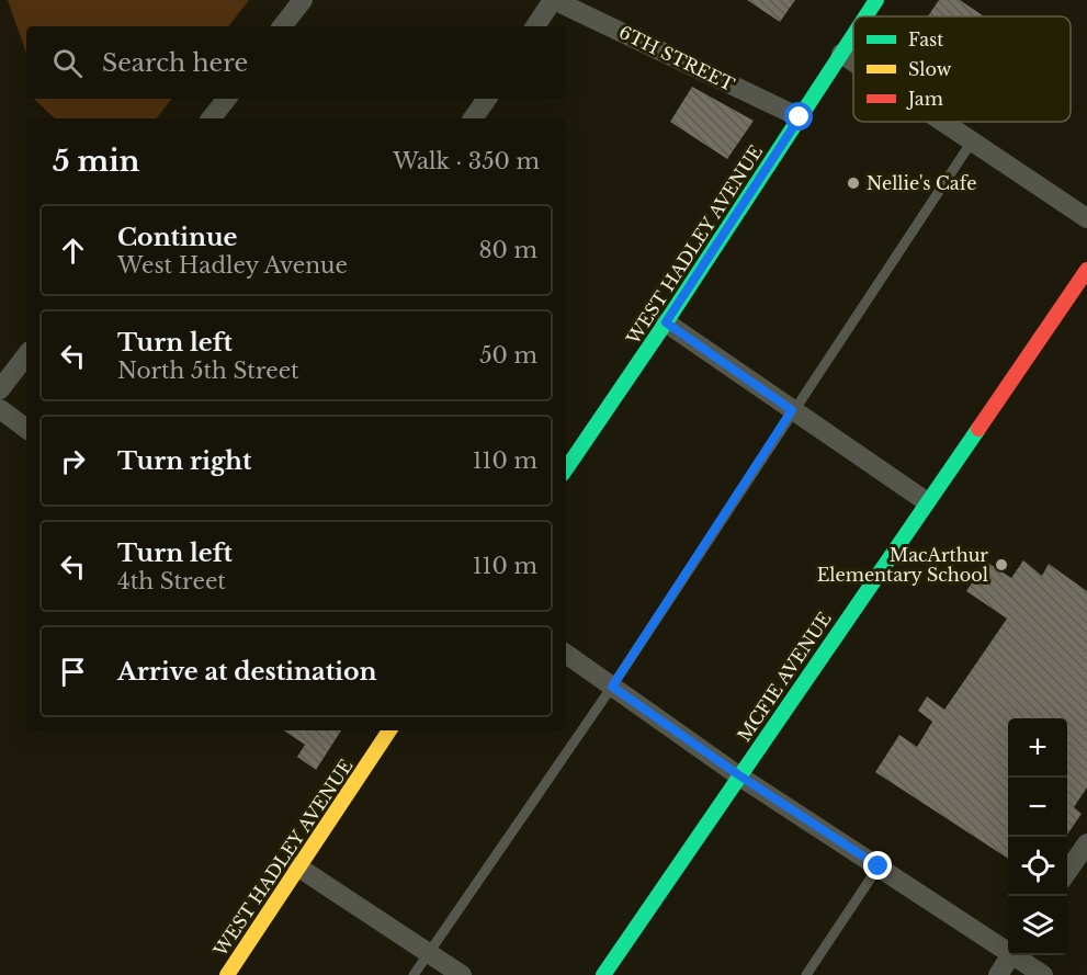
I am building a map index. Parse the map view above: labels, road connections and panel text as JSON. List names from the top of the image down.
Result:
{
  "streets": {
    "street": ["6TH STREET", "WEST HADLEY AVENUE", "MCFIE AVENUE"]
  },
  "crossings": [
    ["6TH STREET", "WEST HADLEY AVENUE"]
  ],
  "places": ["Nellie's Cafe", "MacArthur Elementary School"],
  "legend": ["Fast", "Slow", "Jam"],
  "page": {
    "search": "Search here",
    "heading": ["5 min", "Walk · 350 m"],
    "list": [
      ["Continue", "West Hadley Avenue", "80 m"],
      ["Turn left", "North 5th Street", "50 m"],
      ["Turn right", "110 m"],
      ["Turn left", "4th Street", "110 m"],
      "Arrive at destination"
    ],
    "map_buttons": ["+", "−"]
  }
}
